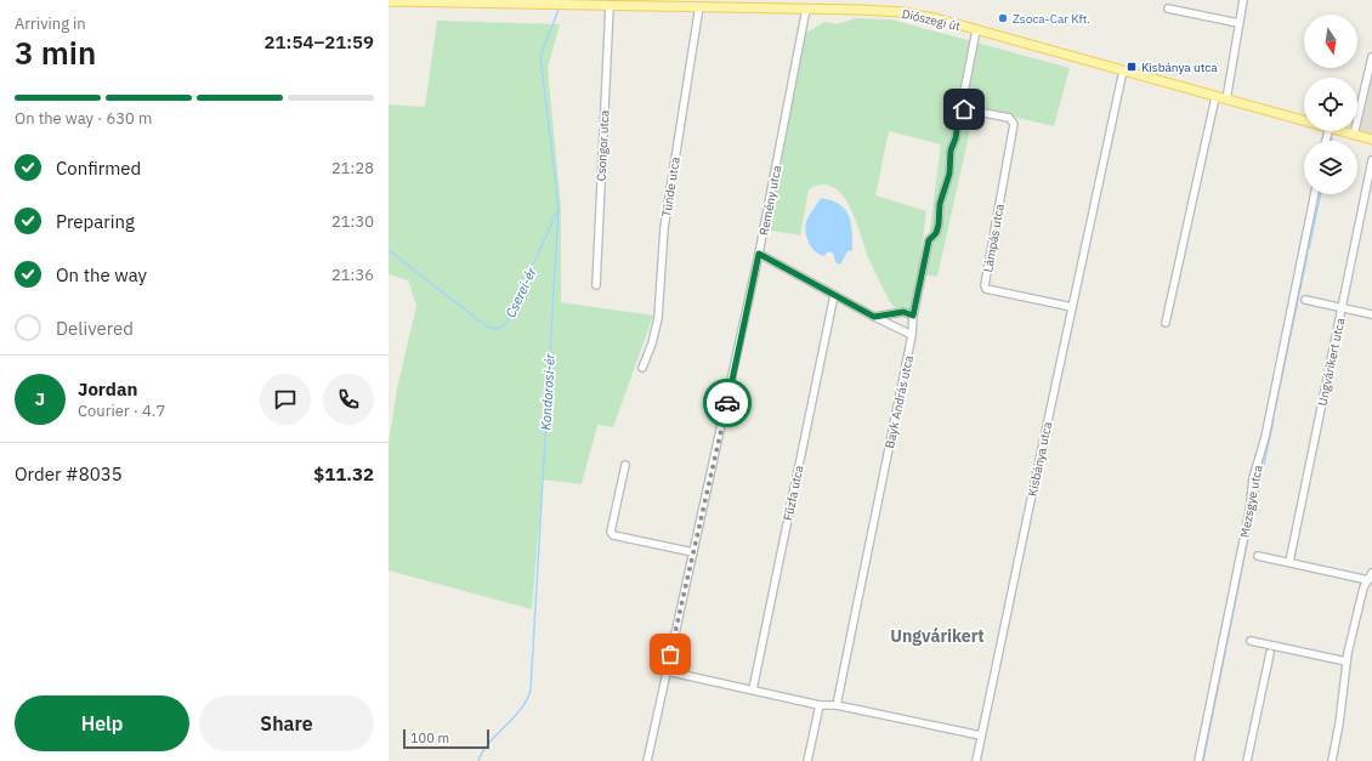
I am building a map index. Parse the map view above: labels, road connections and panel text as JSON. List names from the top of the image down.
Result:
{
  "streets": {
    "main road": ["Diószegi út"],
    "street": [
      "Csongor utca",
      "Tünde utca",
      "Remény utca",
      "Lámpás utca",
      "Ungvárikert utca",
      "Bayk András utca",
      "Kisbánya utca",
      "Fűzfa utca",
      "Mezsgye utca"
    ]
  },
  "crossings": [
    ["Diószegi út", "Csongor utca"],
    ["Diószegi út", "Tünde utca"],
    ["Diószegi út", "Remény utca"],
    ["Diószegi út", "Bayk András utca"],
    ["Diószegi út", "Kisbánya utca"],
    ["Lámpás utca", "Bayk András utca"],
    ["Lámpás utca", "Kisbánya utca"]
  ],
  "districts": ["Ungvárikert"],
  "water": ["Cserei-ér", "Kondorosi-ér"],
  "places": {
    "other": ["Zsoca-Car Kft."],
    "transit": ["Kisbánya utca"]
  },
  "scale_bar": "100 m",
  "north": "bottom",
  "page": {
    "heading": ["3 min", "Arriving in", "21:54–21:59"],
    "panel": [
      "Jordan",
      "Courier · 4.7",
      "Order #8035",
      "$11.32"
    ],
    "bar": "On the way · 630 m",
    "list": [
      ["Confirmed", "21:28"],
      ["Preparing", "21:30"],
      ["On the way", "21:36"],
      "Delivered"
    ],
    "round": "J",
    "buttons": ["Help", "Share"],
    "scale": "100 m"
  }
}
